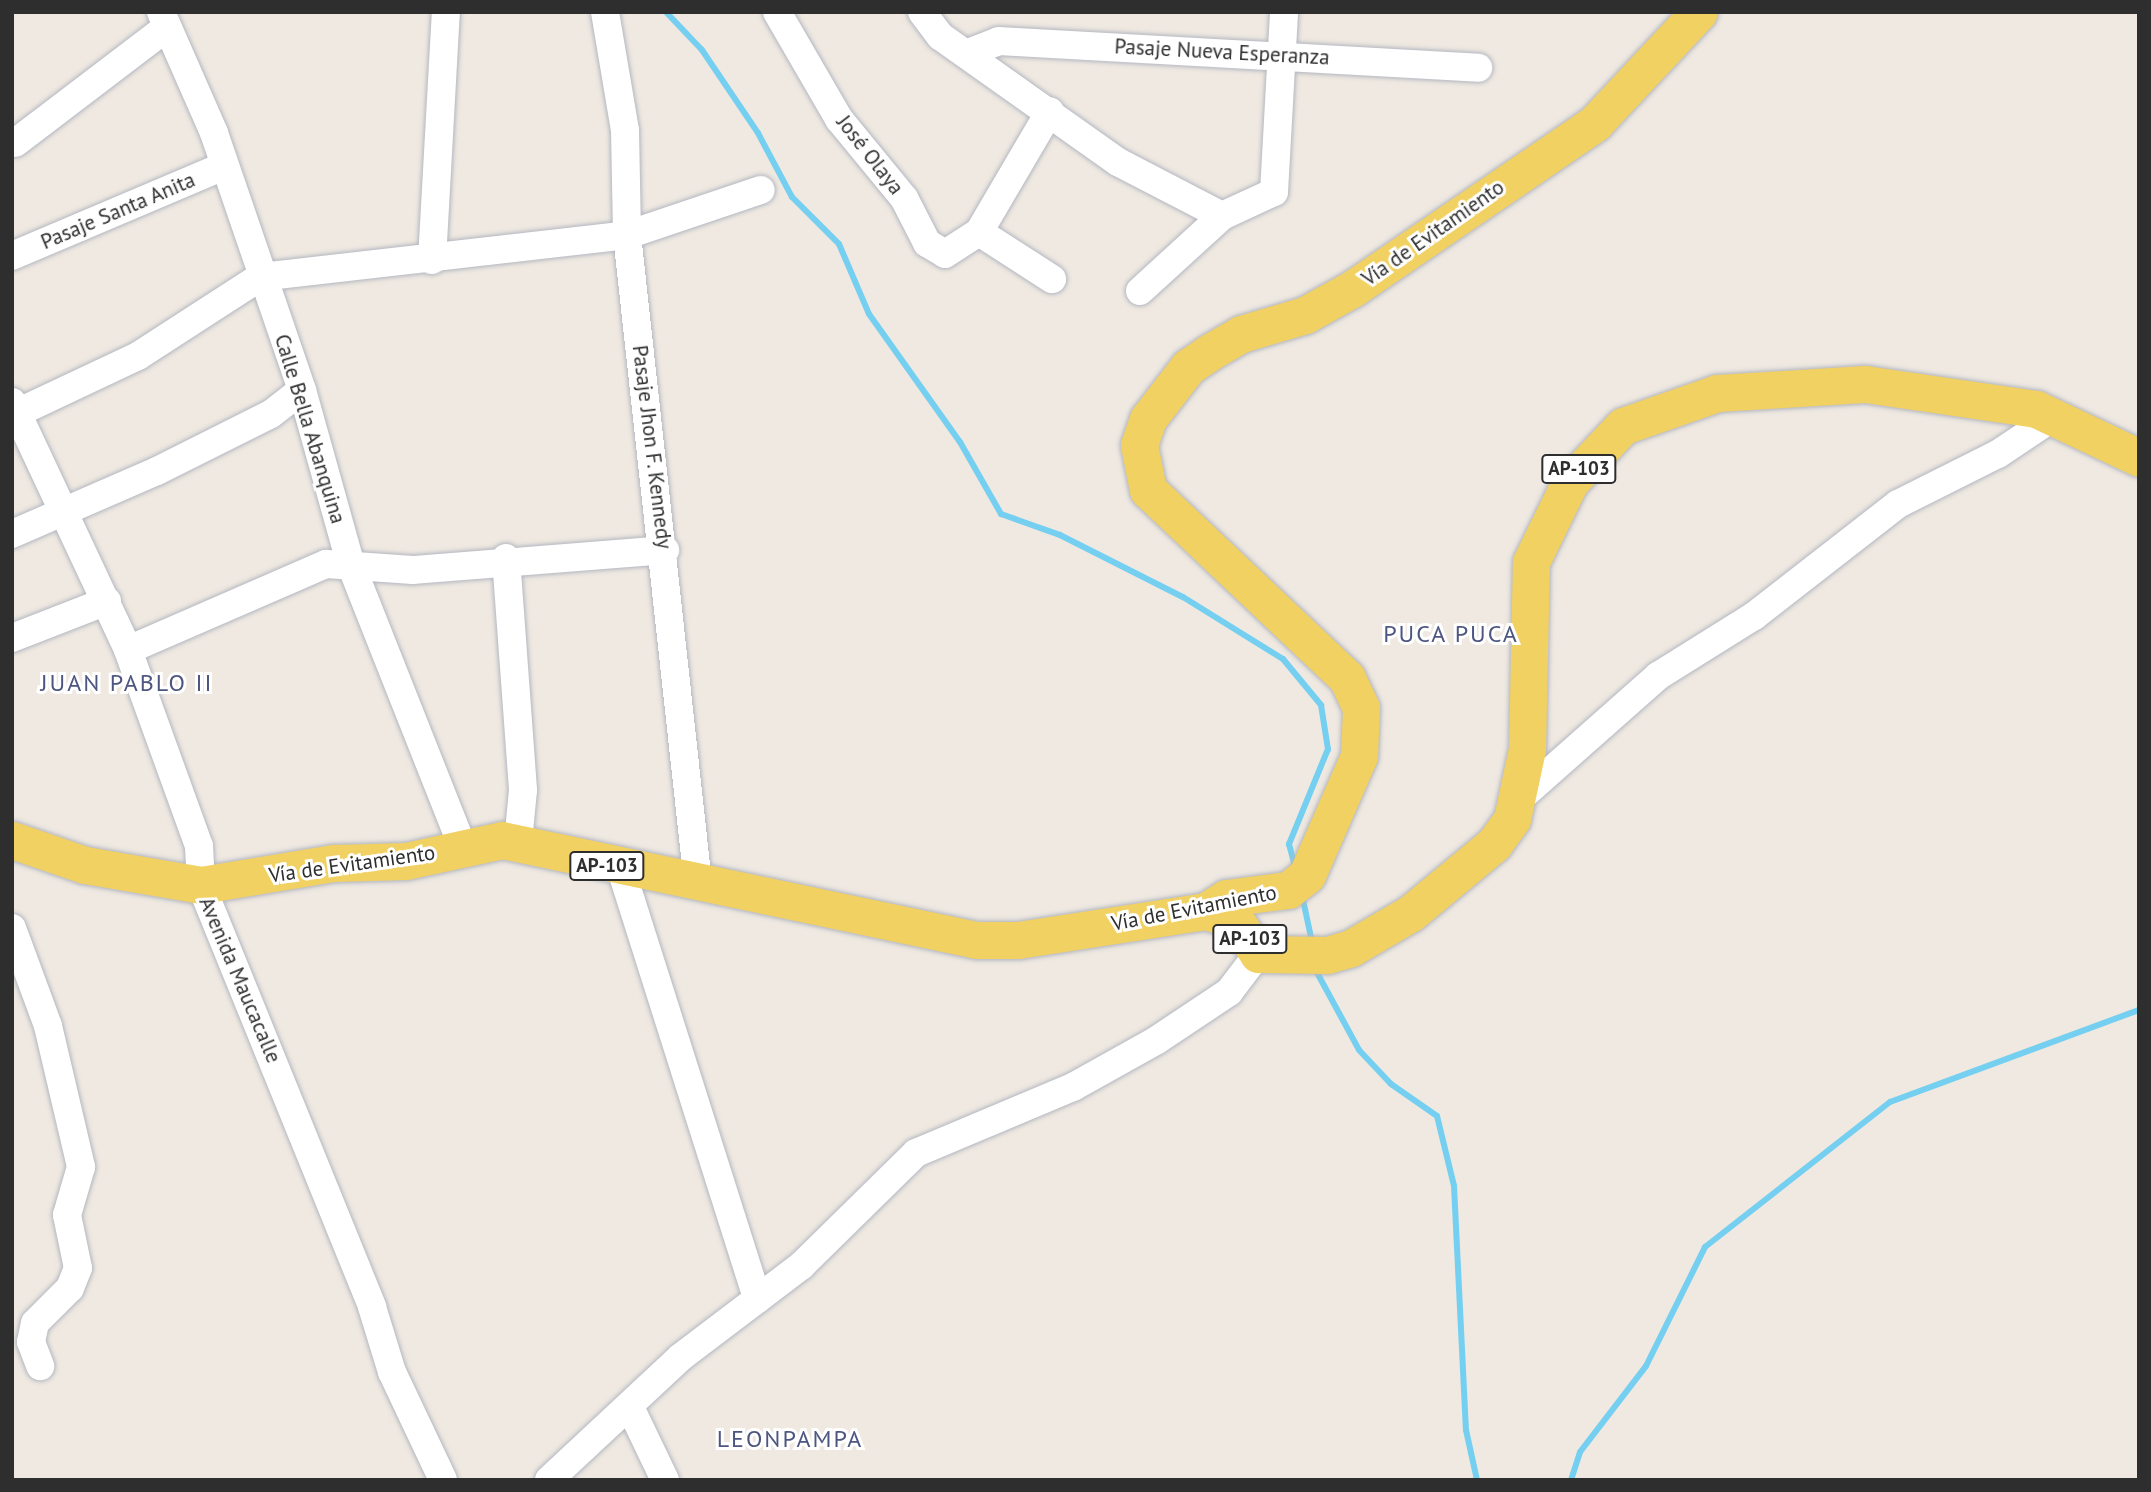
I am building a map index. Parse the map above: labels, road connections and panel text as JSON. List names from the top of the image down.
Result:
{
  "streets": {
    "main road": ["Vía de Evitamiento", "AP-103"],
    "street": [
      "Pasaje Nueva Esperanza",
      "José Olaya",
      "Pasaje Santa Anita",
      "Calle Bella Abanquina",
      "Pasaje Jhon F. Kennedy",
      "Avenida Maucacalle"
    ]
  },
  "crossings": [
    ["Pasaje Santa Anita", "Calle Bella Abanquina"],
    ["Vía de Evitamiento", "Calle Bella Abanquina"],
    ["Vía de Evitamiento", "Pasaje Jhon F. Kennedy"],
    ["Vía de Evitamiento", "AP-103"],
    ["Vía de Evitamiento", "Avenida Maucacalle"]
  ],
  "districts": ["PUCA PUCA", "JUAN PABLO II", "LEONPAMPA"]
}
